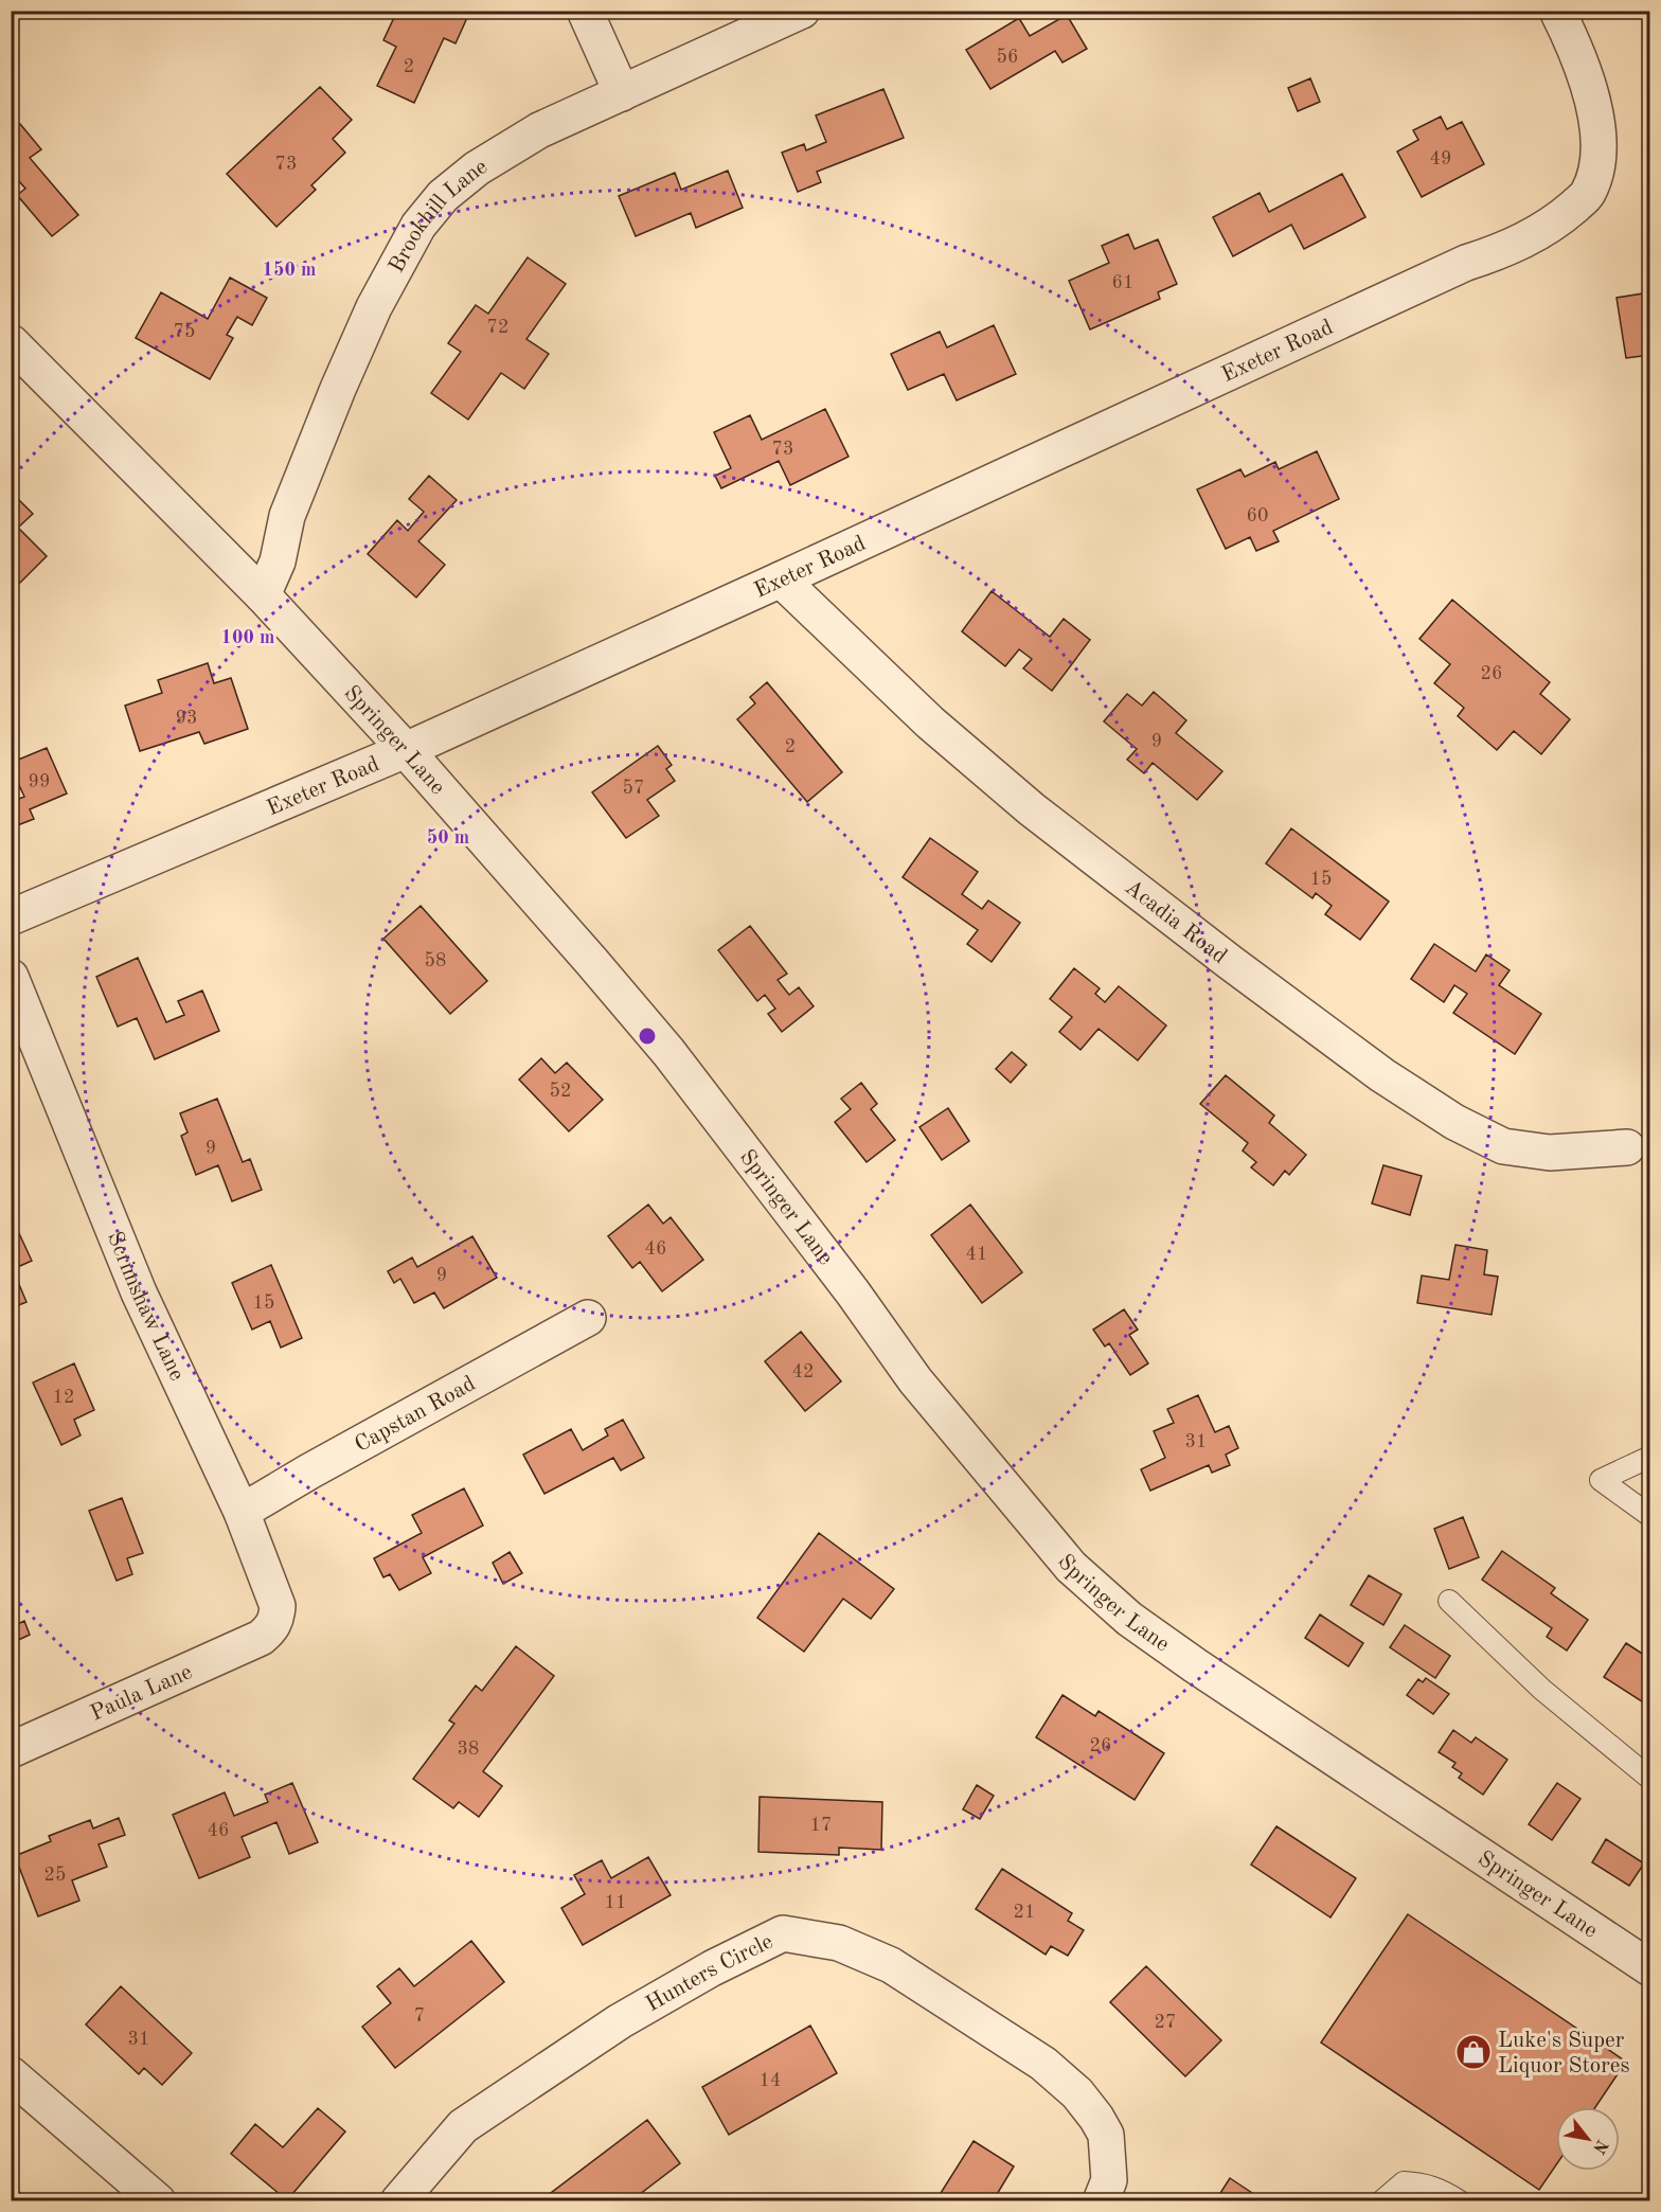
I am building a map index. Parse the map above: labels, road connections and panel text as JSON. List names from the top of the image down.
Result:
{
  "streets": {
    "street": [
      "Brookhill Lane",
      "Exeter Road",
      "Springer Lane",
      "Acadia Road",
      "Scrimshaw Lane",
      "Capstan Road",
      "Paula Lane",
      "Hunters Circle"
    ]
  },
  "crossings": [
    ["Brookhill Lane", "Springer Lane"],
    ["Exeter Road", "Springer Lane"],
    ["Exeter Road", "Acadia Road"],
    ["Scrimshaw Lane", "Capstan Road"],
    ["Scrimshaw Lane", "Paula Lane"]
  ],
  "places": {
    "shop": ["Luke's Super Liquor Stores"]
  },
  "house_numbers": [
    "56",
    "2",
    "49",
    "73",
    "61",
    "72",
    "75",
    "73",
    "60",
    "26",
    "93",
    "9",
    "2",
    "99",
    "57",
    "15",
    "58",
    "52",
    "9",
    "46",
    "41",
    "9",
    "15",
    "42",
    "12",
    "31",
    "26",
    "38",
    "17",
    "46",
    "25",
    "11",
    "21",
    "7",
    "27",
    "31",
    "14"
  ],
  "north": "bottom right",
  "rings": ["150 m", "100 m", "50 m"]
}
